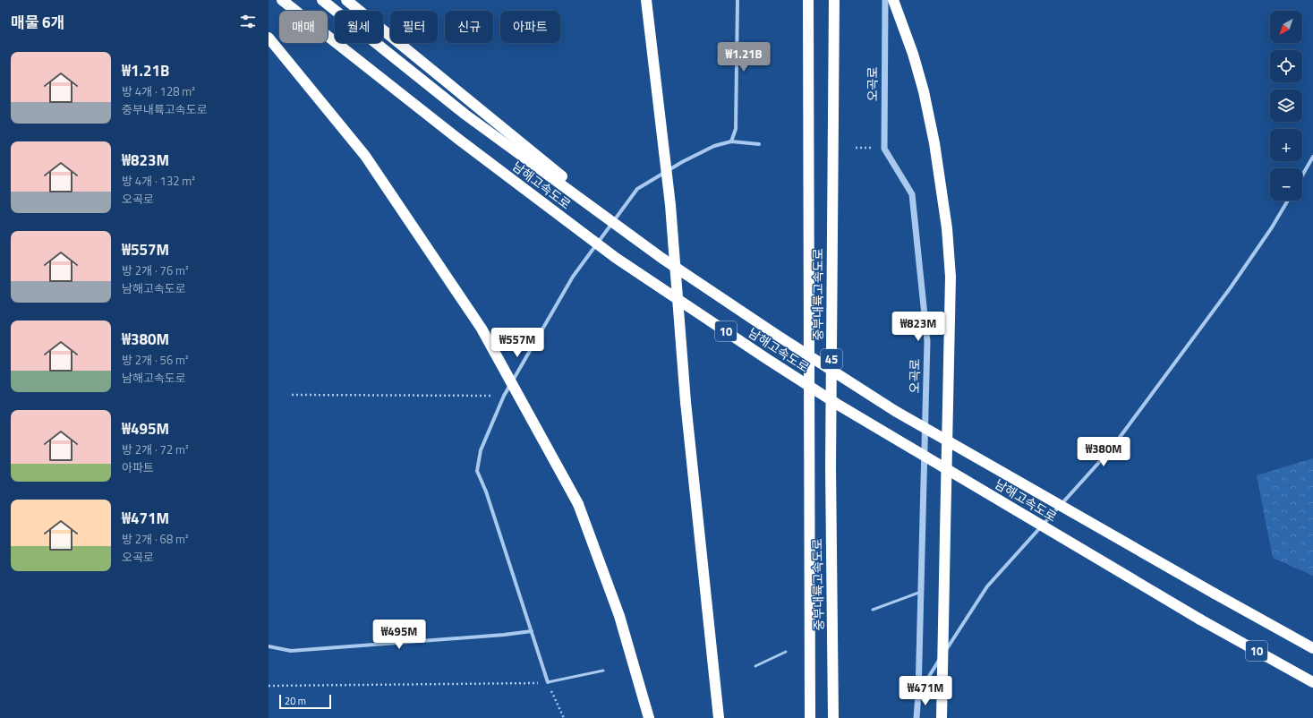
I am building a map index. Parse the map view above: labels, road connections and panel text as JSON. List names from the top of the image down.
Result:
{
  "streets": {
    "highway": [
      "남해고속도로",
      "중부내륙고속도로",
      "10",
      "45"
    ],
    "street": ["오곡로"]
  },
  "scale_bar": "20 m",
  "north": "bottom left",
  "page": {
    "heading": "매물 6개",
    "map_buttons": ["+", "−"],
    "chip": [
      "매매",
      "월세",
      "필터",
      "신규",
      "아파트"
    ],
    "price": [
      "₩1.21B",
      "₩823M",
      "₩557M",
      "₩380M",
      "₩495M",
      "₩471M"
    ],
    "list": [
      {
        "name": "₩1.21B",
        "note": "방 4개 · 128 m² · 중부내륙고속도로"
      },
      {
        "name": "₩823M",
        "note": "방 4개 · 132 m² · 오곡로"
      },
      {
        "name": "₩557M",
        "note": "방 2개 · 76 m² · 남해고속도로"
      },
      {
        "name": "₩380M",
        "note": "방 2개 · 56 m² · 남해고속도로"
      },
      {
        "name": "₩495M",
        "note": "방 2개 · 72 m² · 아파트"
      },
      {
        "name": "₩471M",
        "note": "방 2개 · 68 m² · 오곡로"
      }
    ],
    "scale": "20 m"
  }
}
